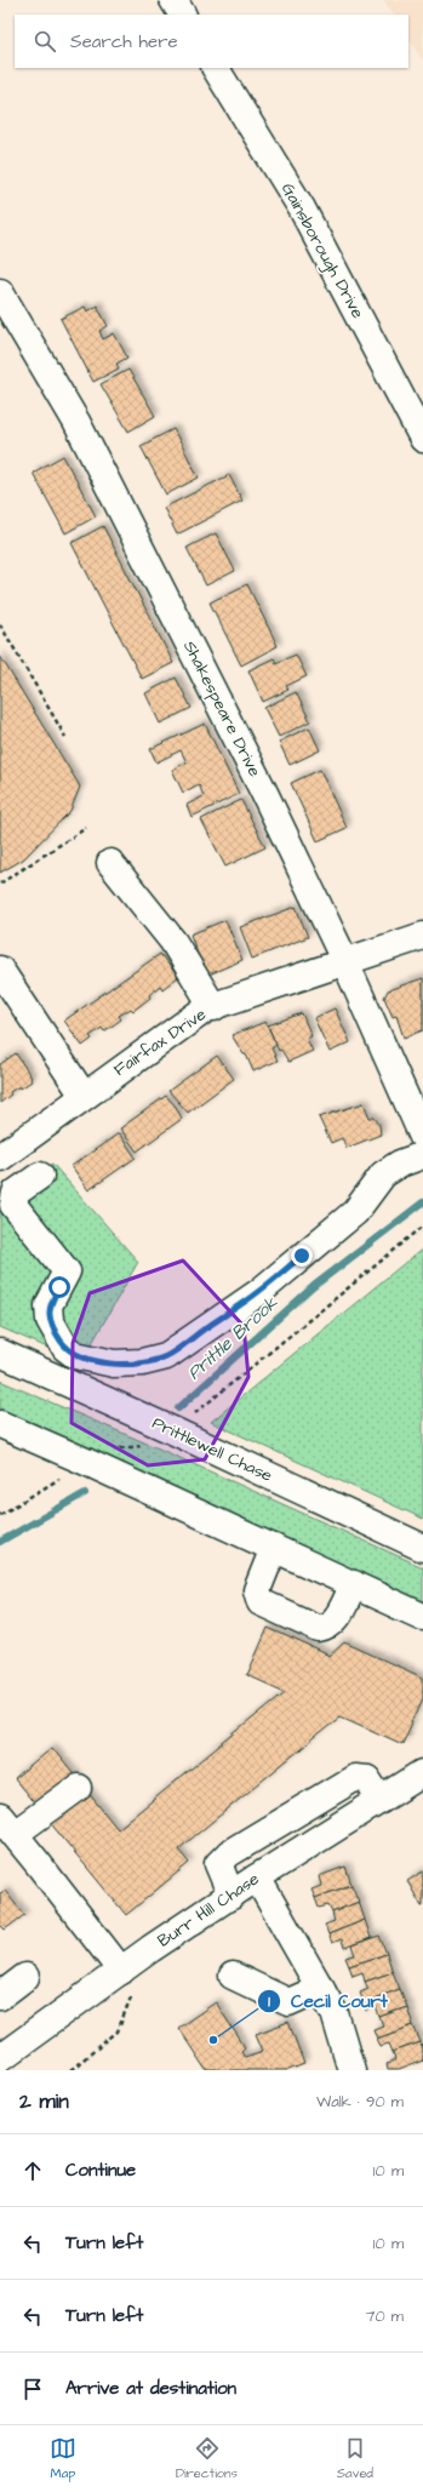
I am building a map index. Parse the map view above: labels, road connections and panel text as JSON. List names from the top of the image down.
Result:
{
  "streets": {
    "street": [
      "Gainsborough Drive",
      "Shakespeare Drive",
      "Fairfax Drive",
      "Prittlewell Chase",
      "Burr Hill Chase"
    ]
  },
  "crossings": [
    ["Shakespeare Drive", "Fairfax Drive"]
  ],
  "water": ["Prittle Brook"],
  "places": ["Cecil Court"],
  "page": {
    "search": "Search here",
    "heading": ["2 min", "Walk · 90 m"],
    "list": [
      ["Continue", "10 m"],
      ["Turn left", "10 m"],
      ["Turn left", "70 m"],
      "Arrive at destination"
    ],
    "nav": ["Map", "Directions", "Saved"]
  }
}
